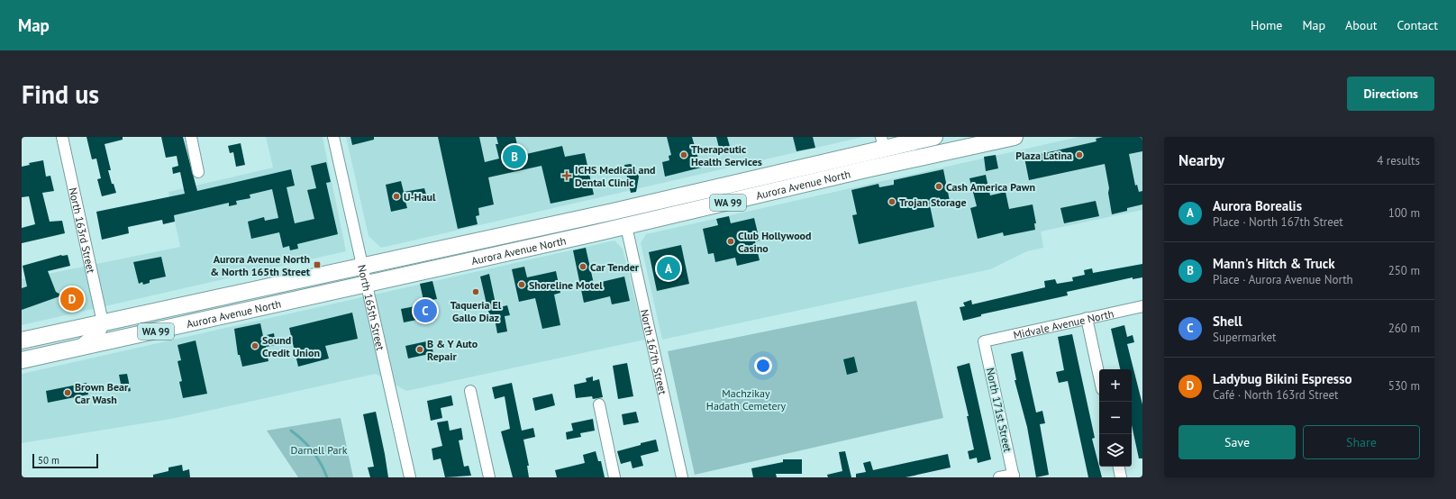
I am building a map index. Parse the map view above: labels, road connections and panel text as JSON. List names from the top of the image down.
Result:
{
  "streets": {
    "highway": ["Aurora Avenue North", "WA 99"],
    "street": [
      "North 163rd Street",
      "North 165th Street",
      "Midvale Avenue North",
      "North 167th Street",
      "North 171st Street"
    ]
  },
  "crossings": [
    ["Aurora Avenue North", "North 163rd Street"],
    ["Aurora Avenue North", "North 165th Street"],
    ["Aurora Avenue North", "North 167th Street"],
    ["Midvale Avenue North", "North 171st Street"]
  ],
  "parks": ["Machzikay Hadath Cemetery", "Darnell Park"],
  "places": {
    "other": [
      "Therapeutic Health Services",
      "Plaza Latina",
      "Cash America Pawn",
      "U-Haul",
      "Trojan Storage",
      "Club Hollywood Casino",
      "Car Tender",
      "Shoreline Motel",
      "Taqueria El Gallo Diaz",
      "Sound Credit Union",
      "B & Y Auto Repair",
      "Brown Bear Car Wash"
    ],
    "health": ["ICHS Medical and Dental Clinic"],
    "transit": ["Aurora Avenue North & North 165th Street"]
  },
  "scale_bar": "50 m",
  "page": {
    "header": "Map",
    "nav": [
      "Home",
      "Map",
      "About",
      "Contact"
    ],
    "buttons": [
      "Directions",
      ["Save", "Share"]
    ],
    "title": "Find us",
    "heading": ["Nearby", "4 results"],
    "pins": [
      "B",
      "A",
      "D",
      "C"
    ],
    "list": [
      {
        "mark": "A",
        "name": "Aurora Borealis",
        "note": "Place · North 167th Street",
        "value": "100 m"
      },
      {
        "mark": "B",
        "name": "Mann's Hitch & Truck",
        "note": "Place · Aurora Avenue North",
        "value": "250 m"
      },
      {
        "mark": "C",
        "name": "Shell",
        "note": "Supermarket",
        "value": "260 m"
      },
      {
        "mark": "D",
        "name": "Ladybug Bikini Espresso",
        "note": "Café · North 163rd Street",
        "value": "530 m"
      }
    ],
    "map_buttons": ["+", "−"],
    "scale": "50 m"
  }
}
